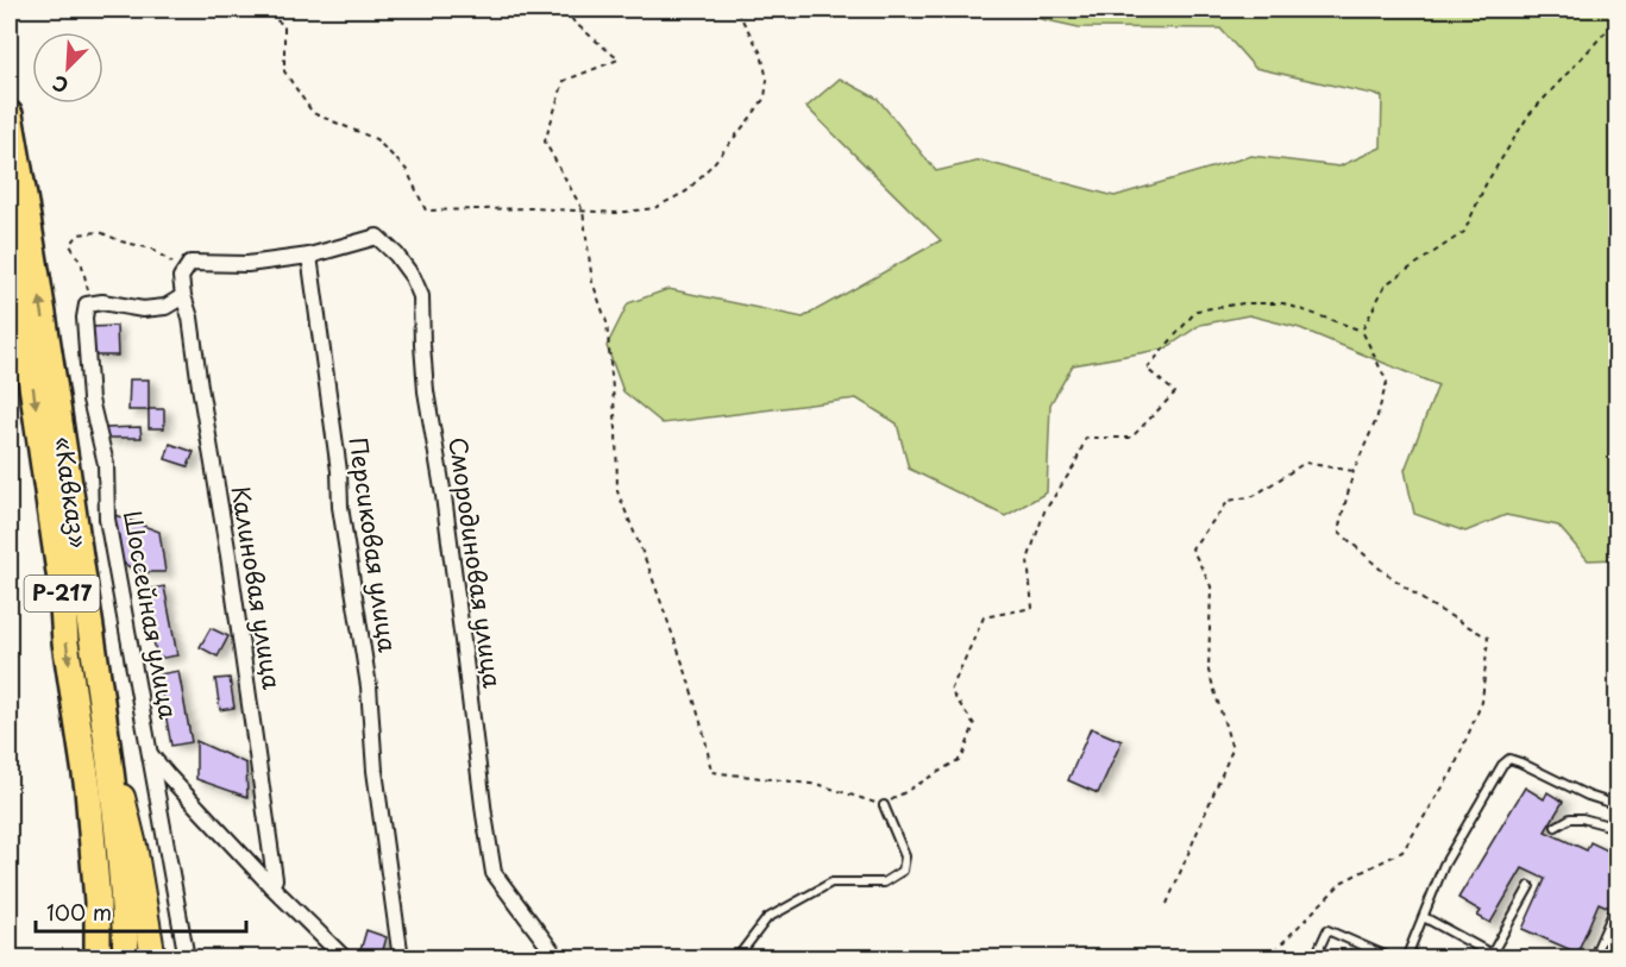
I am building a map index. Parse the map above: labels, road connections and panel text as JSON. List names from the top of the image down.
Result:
{
  "streets": {
    "highway": ["«Кавказ»", "Р-217"],
    "street": [
      "Персиковая улица",
      "Смородиновая улица",
      "Калиновая улица",
      "Шоссейная улица"
    ]
  },
  "crossings": [
    ["«Кавказ»", "Р-217"],
    ["Персиковая улица", "Смородиновая улица"],
    ["Калиновая улица", "Шоссейная улица"]
  ],
  "scale_bar": "100 m",
  "north": "bottom left"
}
